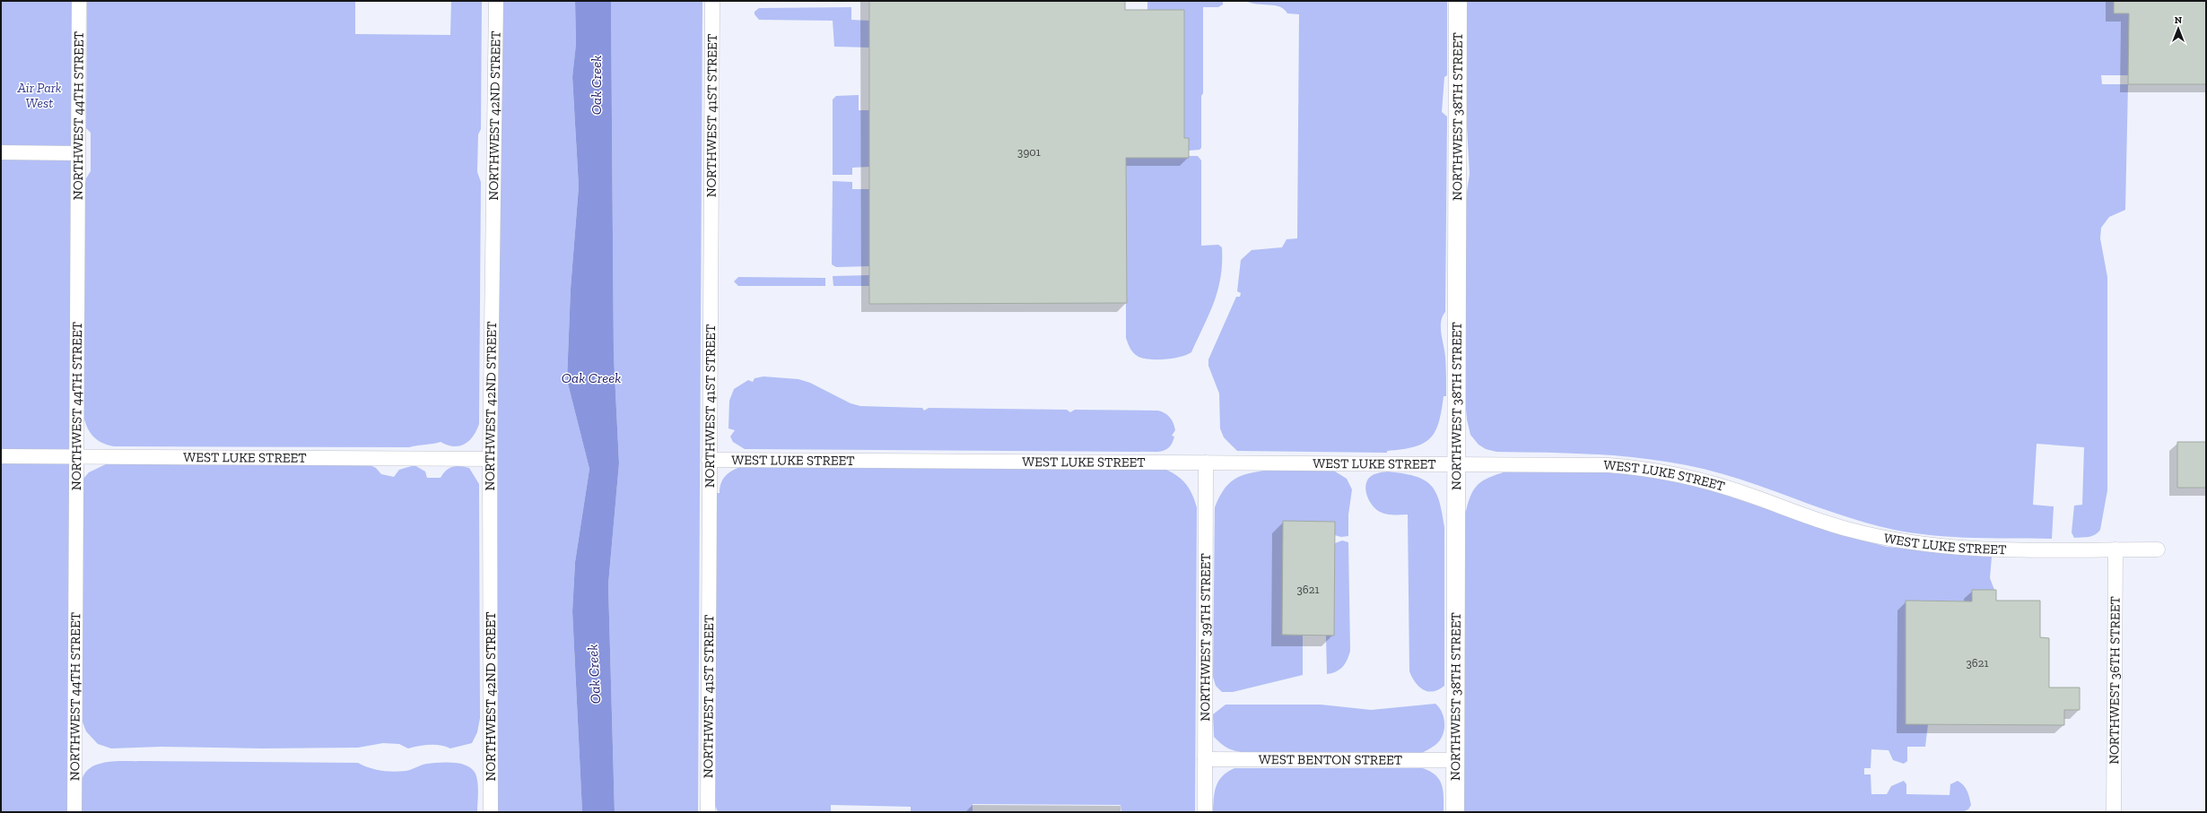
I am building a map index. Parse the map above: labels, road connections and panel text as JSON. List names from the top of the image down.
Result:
{
  "streets": {
    "street": [
      "NORTHWEST 44TH STREET",
      "NORTHWEST 42ND STREET",
      "NORTHWEST 41ST STREET",
      "NORTHWEST 38TH STREET",
      "WEST LUKE STREET",
      "NORTHWEST 39TH STREET",
      "NORTHWEST 36TH STREET",
      "WEST BENTON STREET"
    ]
  },
  "crossings": [
    ["NORTHWEST 44TH STREET", "WEST LUKE STREET"],
    ["NORTHWEST 42ND STREET", "WEST LUKE STREET"],
    ["NORTHWEST 41ST STREET", "WEST LUKE STREET"],
    ["NORTHWEST 38TH STREET", "WEST LUKE STREET"],
    ["NORTHWEST 38TH STREET", "WEST BENTON STREET"],
    ["WEST LUKE STREET", "NORTHWEST 39TH STREET"],
    ["WEST LUKE STREET", "NORTHWEST 36TH STREET"],
    ["NORTHWEST 39TH STREET", "WEST BENTON STREET"]
  ],
  "water": ["Oak Creek"],
  "parks": ["Air Park West"],
  "house_numbers": ["3901", "3621", "3621"],
  "north": "top"
}
